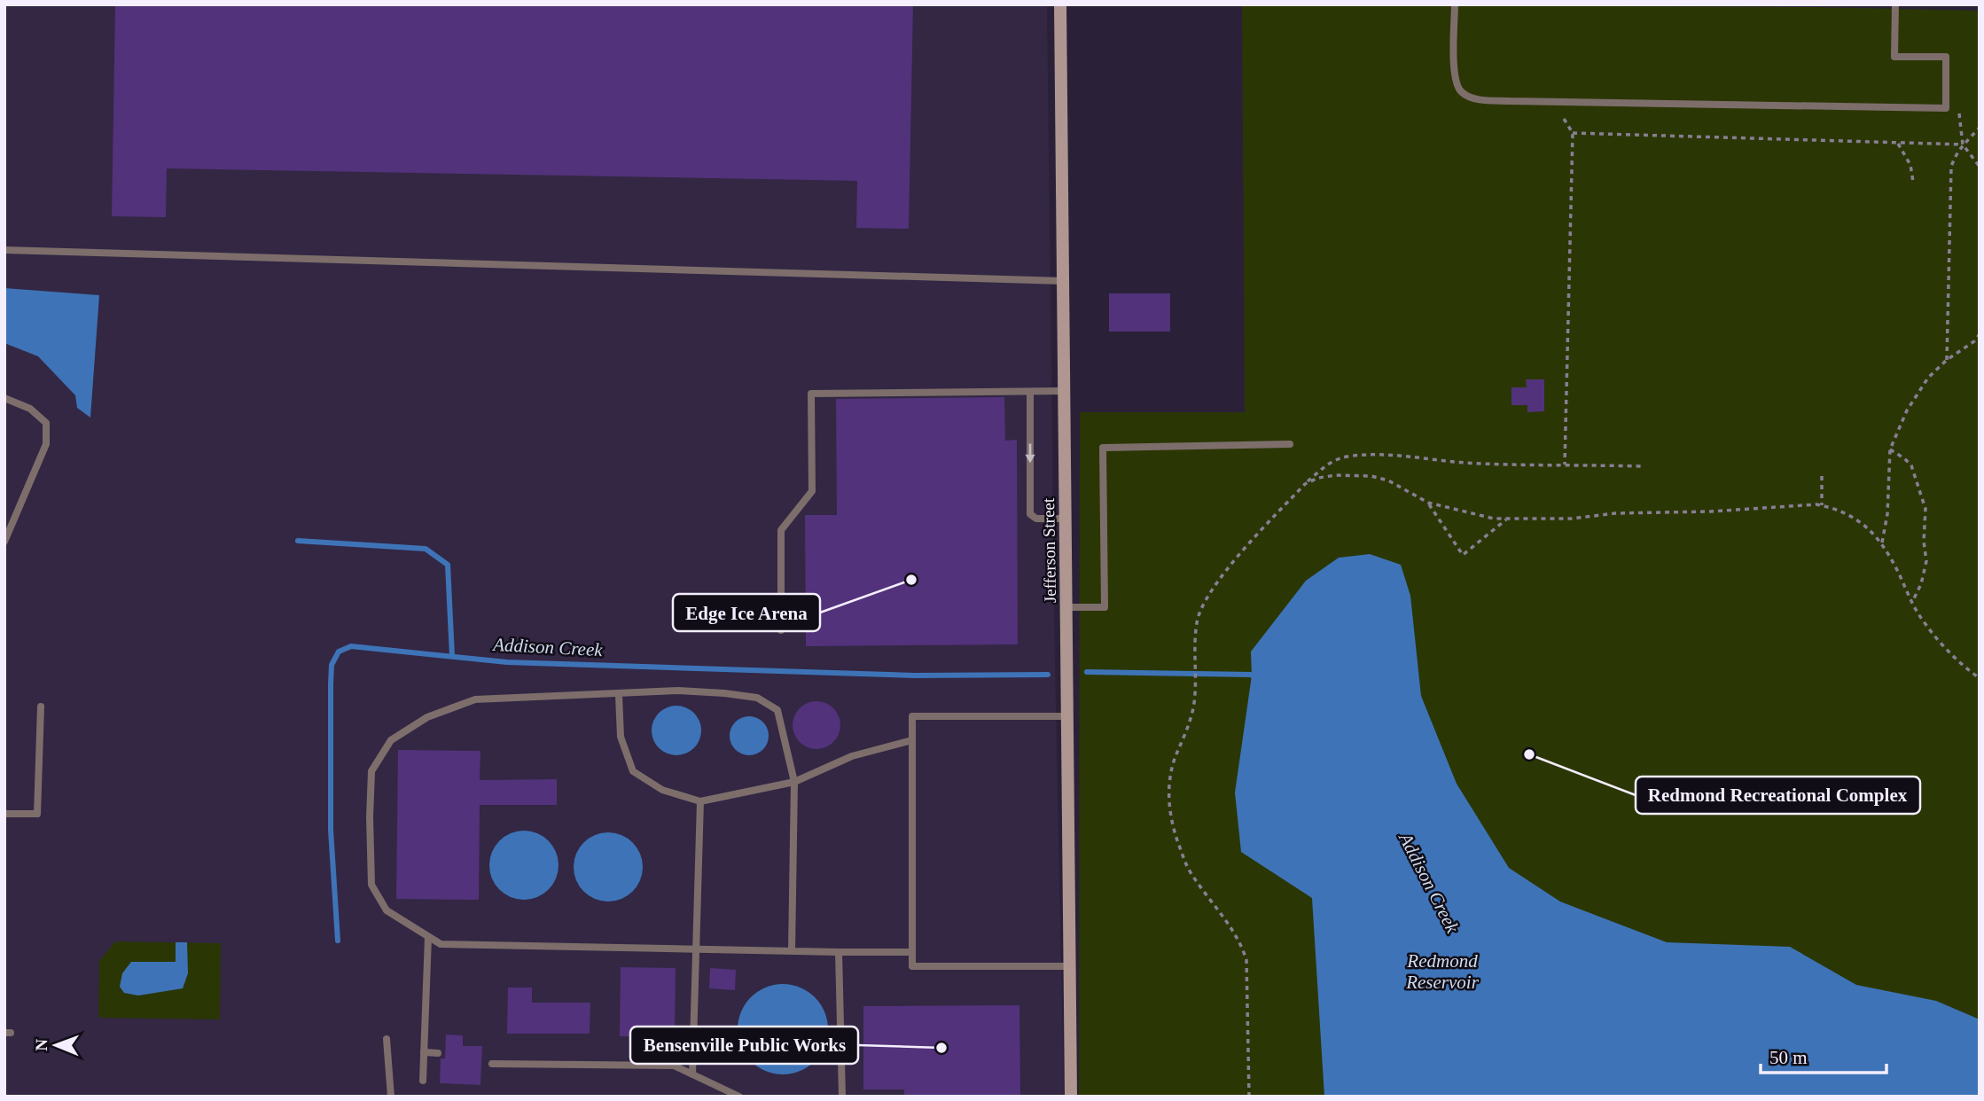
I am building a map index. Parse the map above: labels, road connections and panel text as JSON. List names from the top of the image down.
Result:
{
  "streets": {
    "street": ["Jefferson Street"]
  },
  "water": ["Addison Creek", "Redmond Reservoir"],
  "places": ["Edge Ice Arena", "Redmond Recreational Complex", "Bensenville Public Works"],
  "scale_bar": "50 m",
  "north": "left"
}
